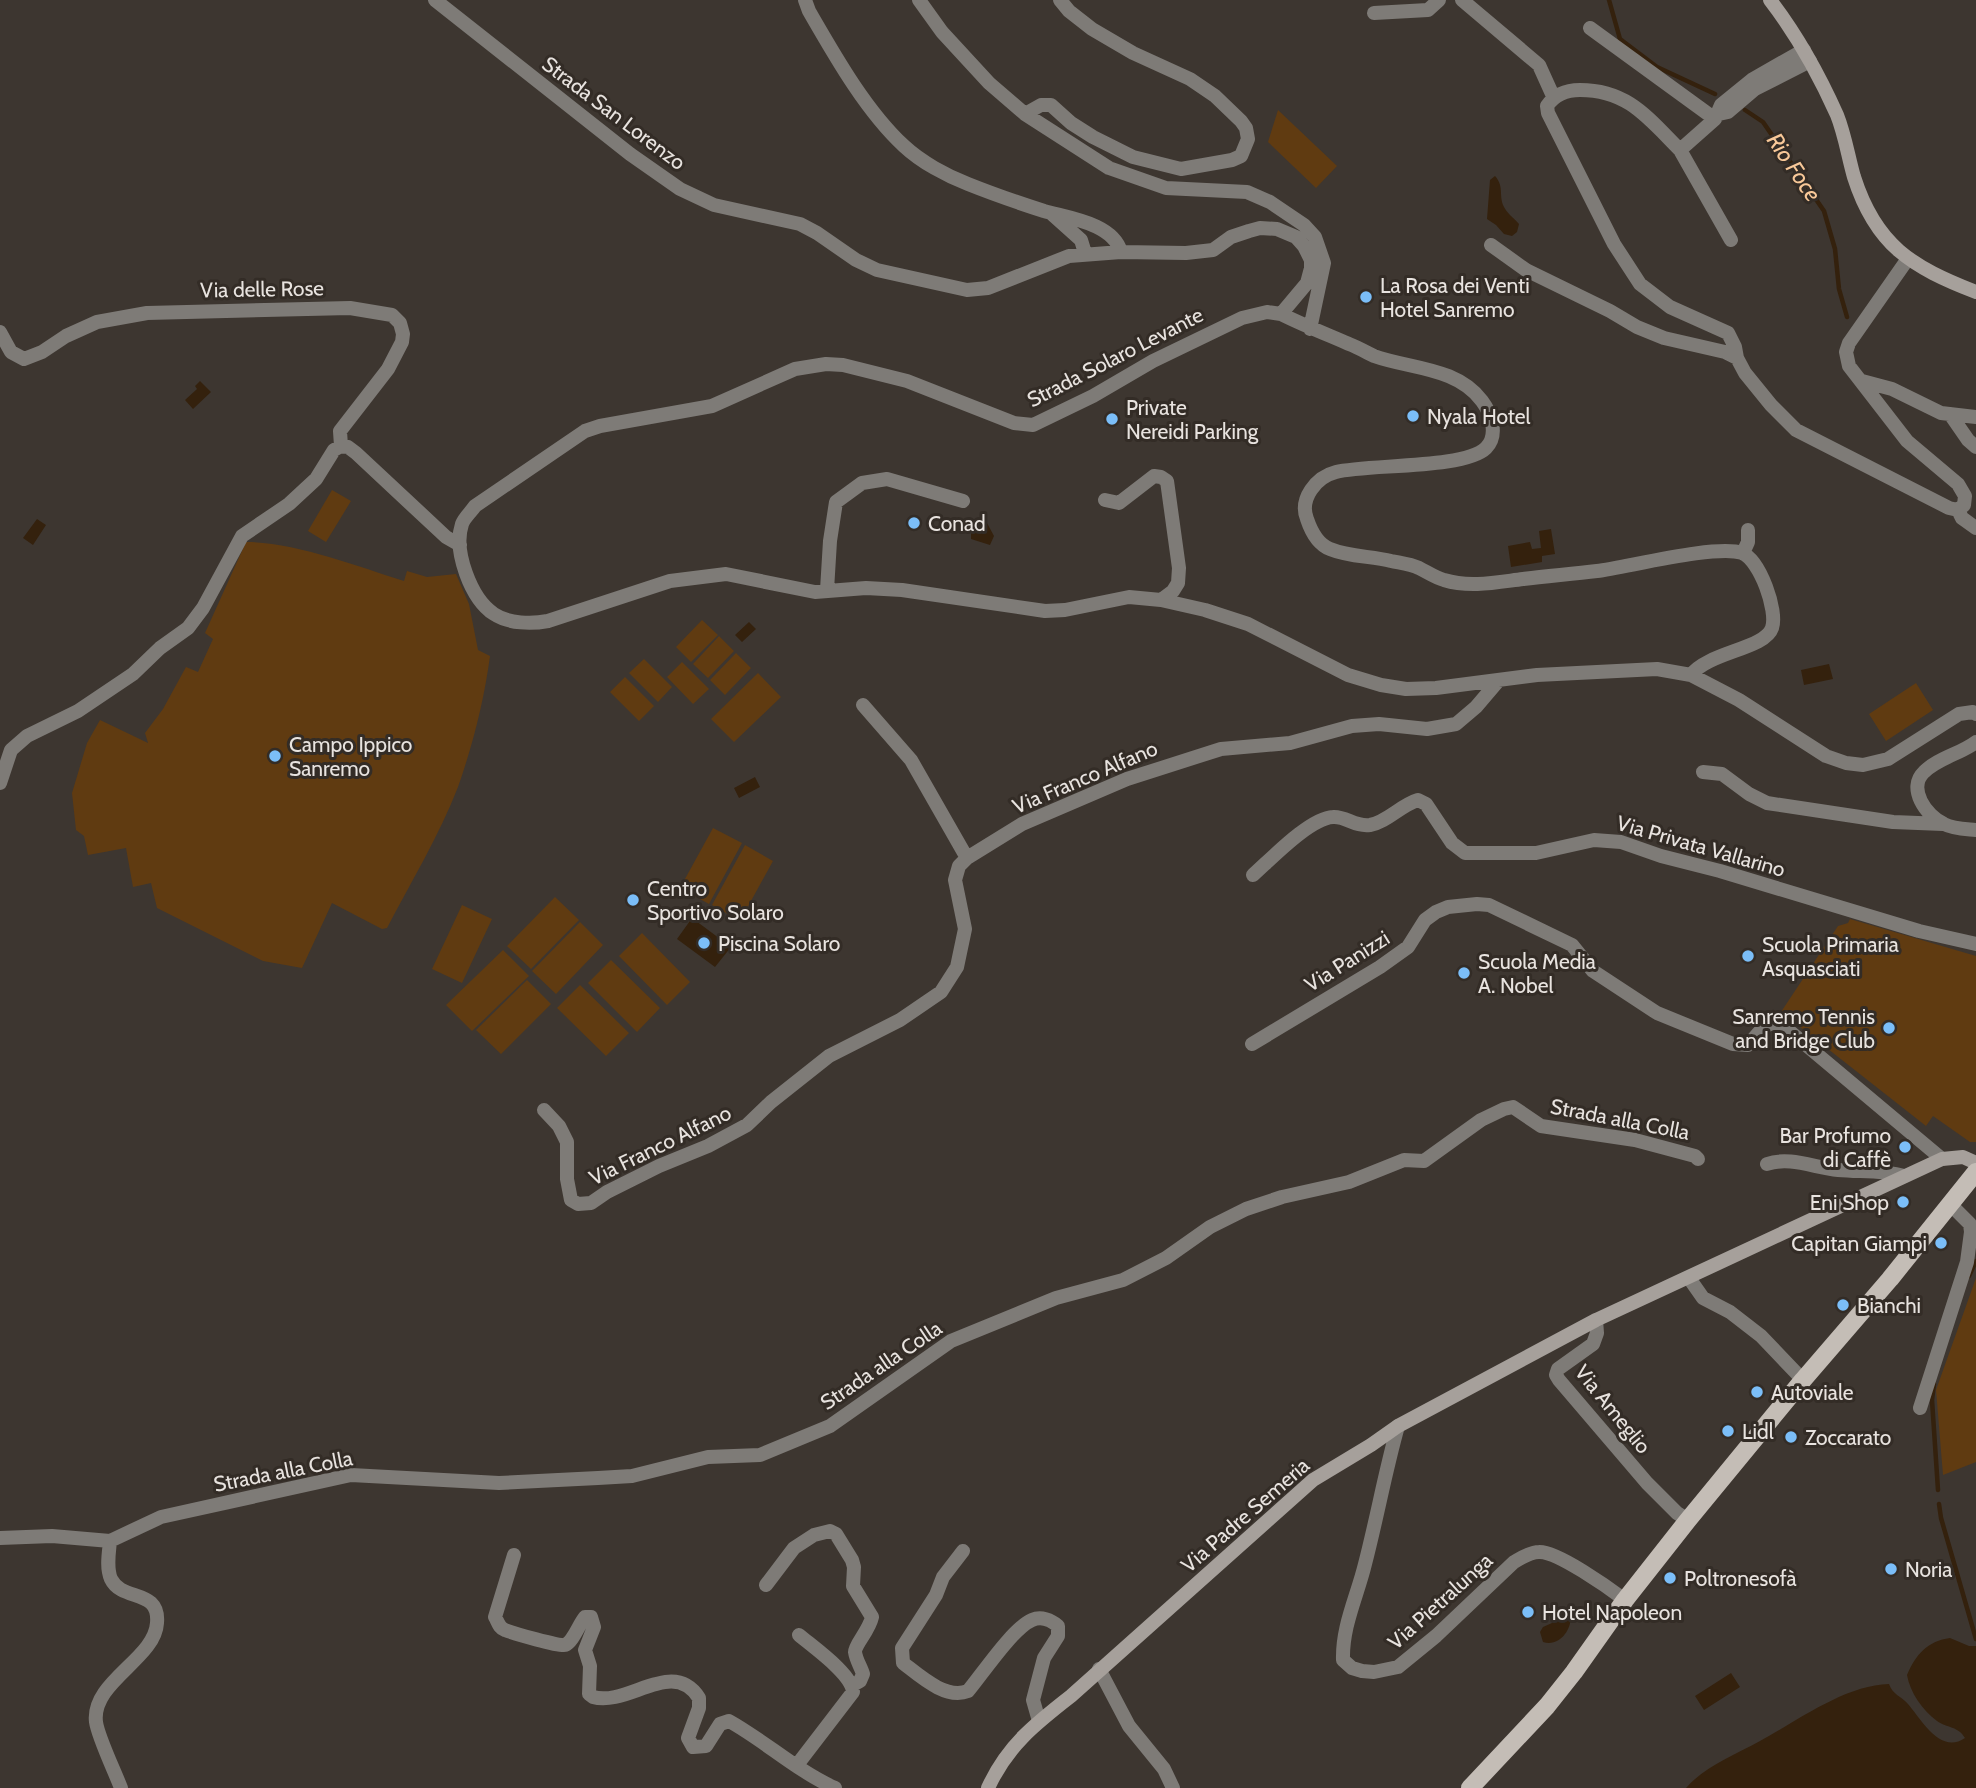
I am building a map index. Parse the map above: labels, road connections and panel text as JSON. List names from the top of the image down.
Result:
{
  "streets": {
    "main road": ["Via Padre Semeria"],
    "street": [
      "Strada San Lorenzo",
      "Via delle Rose",
      "Strada Solaro Levante",
      "Via Franco Alfano",
      "Via Privata Vallarino",
      "Via Panizzi",
      "Strada alla Colla",
      "Via Ameglio",
      "Via Pietralunga"
    ]
  },
  "crossings": [
    ["Strada San Lorenzo", "Strada Solaro Levante"],
    ["Via Panizzi", "Via Padre Semeria"],
    ["Via Ameglio", "Via Padre Semeria"],
    ["Via Padre Semeria", "Via Pietralunga"]
  ],
  "water": ["Rio Foce"],
  "places": [
    "La Rosa dei Venti Hotel Sanremo",
    "Nyala Hotel",
    "Private Nereidi Parking",
    "Conad",
    "Campo Ippico Sanremo",
    "Centro Sportivo Solaro",
    "Piscina Solaro",
    "Scuola Primaria Asquasciati",
    "Scuola Media A. Nobel",
    "Sanremo Tennis and Bridge Club",
    "Bar Profumo di Caffè",
    "Eni Shop",
    "Capitan Giampi",
    "Bianchi",
    "Autoviale",
    "Lidl",
    "Zoccarato",
    "Noria",
    "Poltronesofà",
    "Hotel Napoleon"
  ]
}
